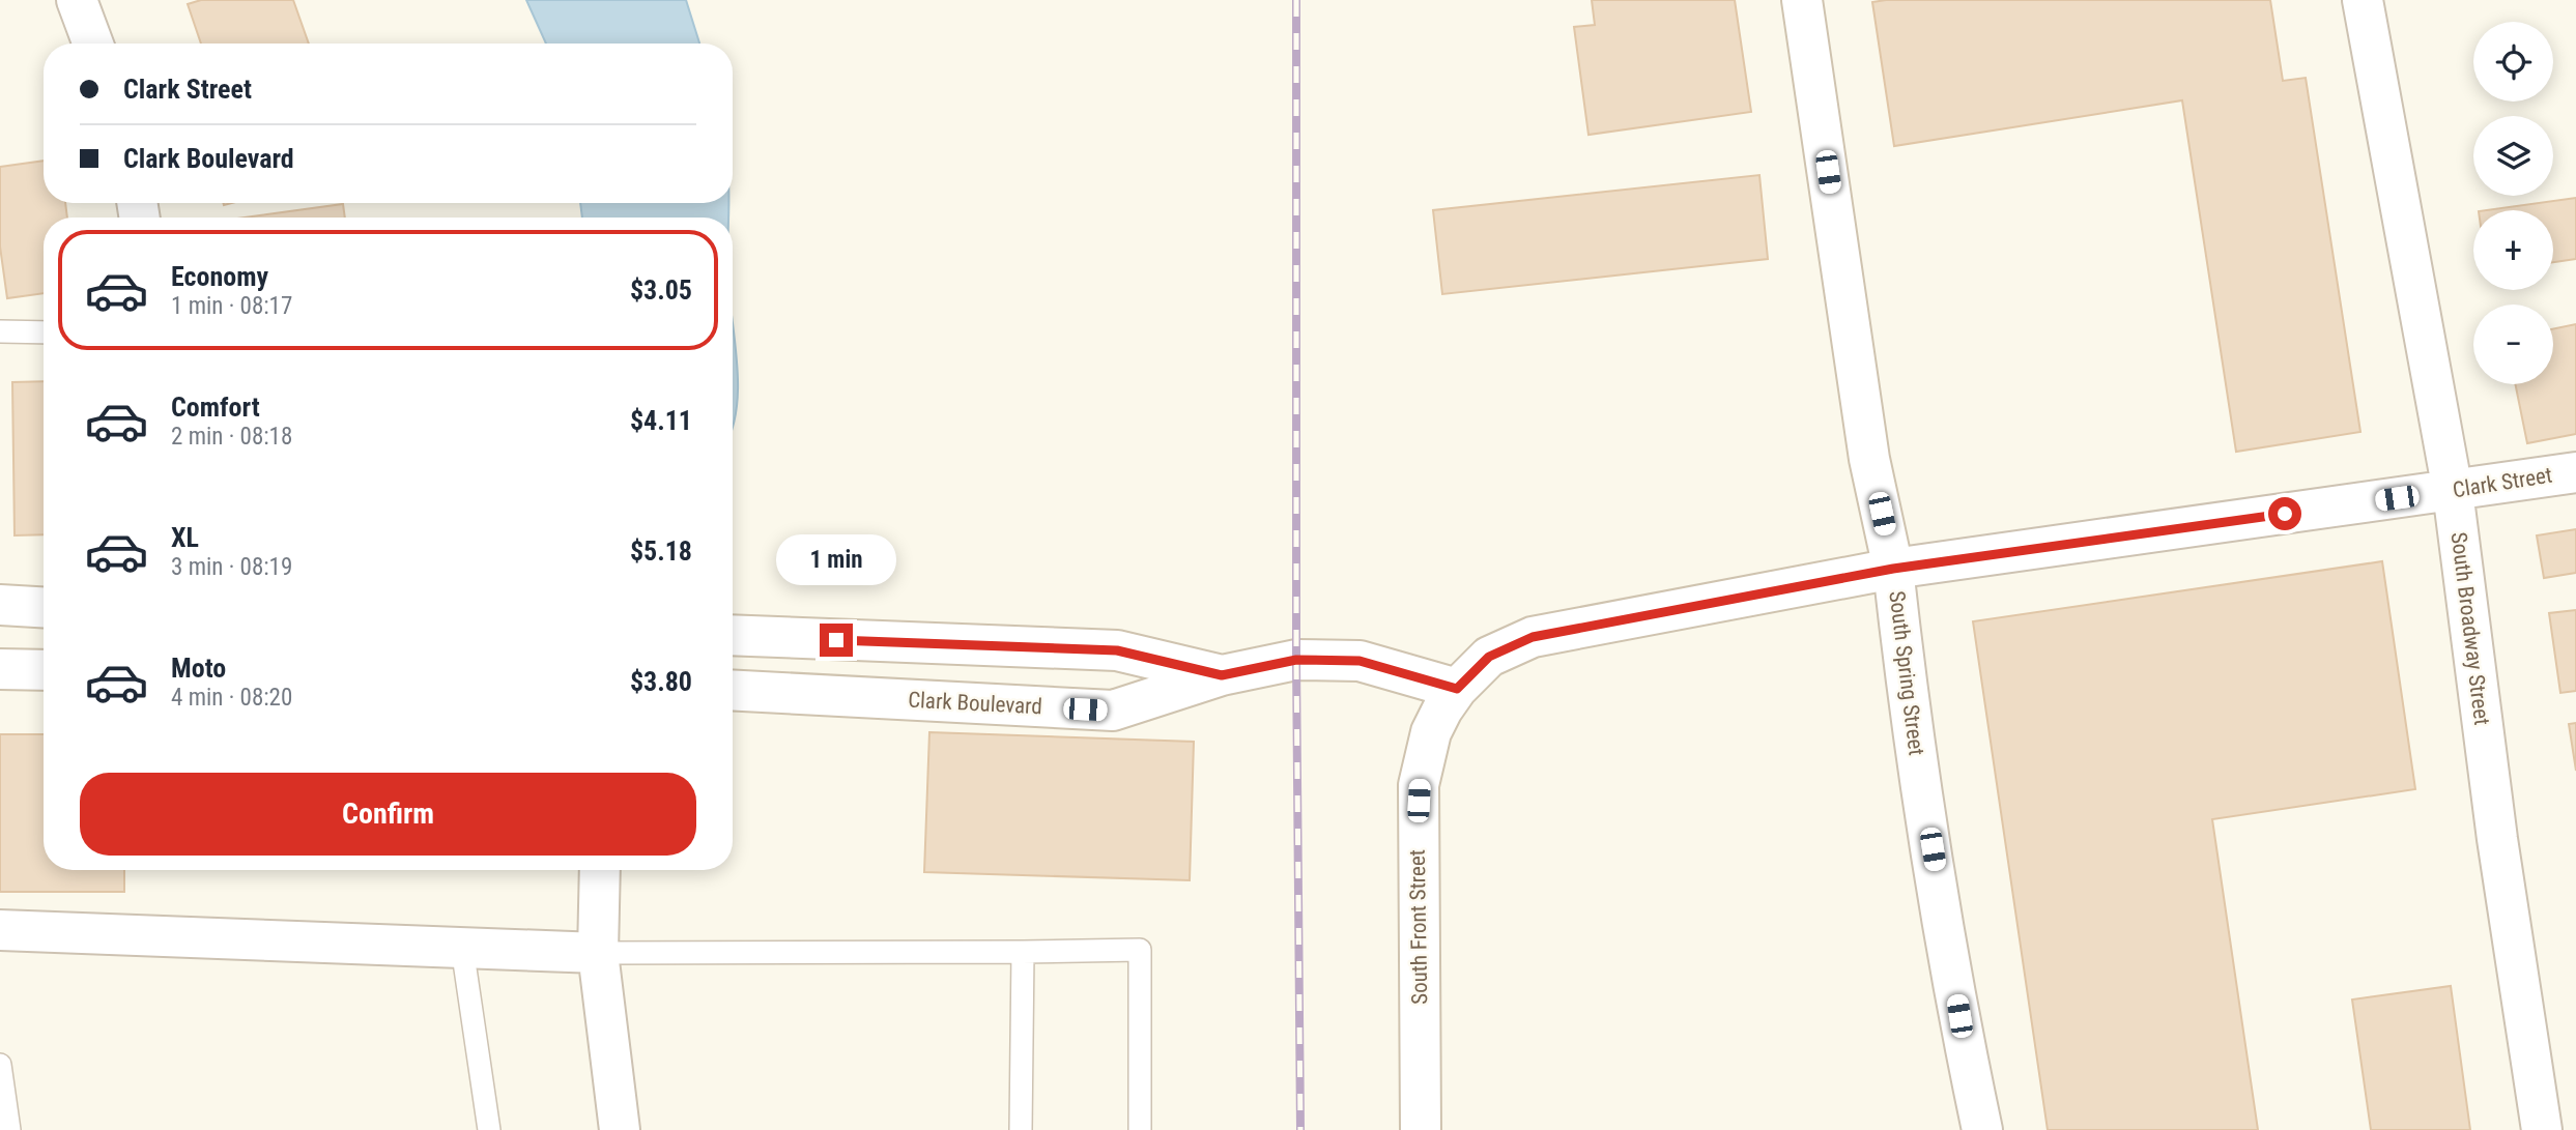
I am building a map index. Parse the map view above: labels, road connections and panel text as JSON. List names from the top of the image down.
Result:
{
  "streets": {
    "street": [
      "Clark Street",
      "South Broadway Street",
      "South Spring Street",
      "Clark Boulevard",
      "South Front Street"
    ]
  },
  "crossings": [
    ["Clark Street", "South Broadway Street"],
    ["Clark Street", "South Spring Street"],
    ["Clark Street", "Clark Boulevard"],
    ["Clark Street", "South Front Street"],
    ["Clark Boulevard", "South Front Street"]
  ],
  "page": {
    "map_buttons": ["+", "−"],
    "banner": ["Clark Street", "Clark Boulevard"],
    "list": [
      {
        "name": "Economy",
        "note": "1 min · 08:17",
        "value": "$3.05"
      },
      {
        "name": "Comfort",
        "note": "2 min · 08:18",
        "value": "$4.11"
      },
      {
        "name": "XL",
        "note": "3 min · 08:19",
        "value": "$5.18"
      },
      {
        "name": "Moto",
        "note": "4 min · 08:20",
        "value": "$3.80"
      }
    ],
    "bubble": "1 min",
    "buttons": "Confirm"
  }
}
